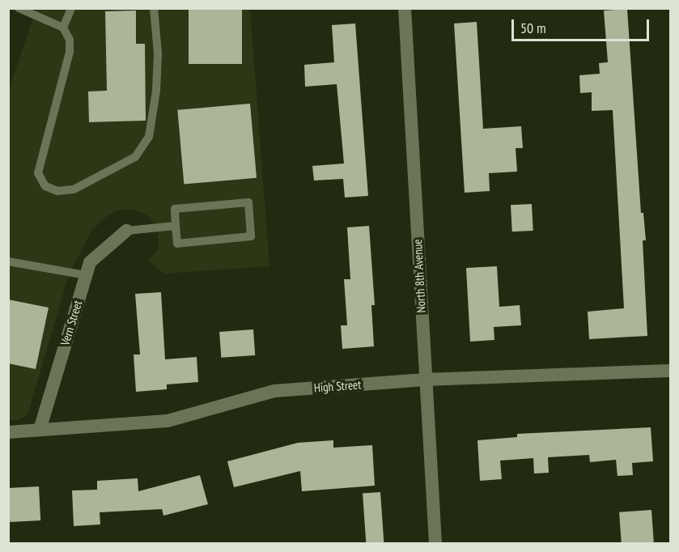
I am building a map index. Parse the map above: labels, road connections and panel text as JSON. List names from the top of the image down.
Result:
{
  "streets": {
    "street": ["North 8th Avenue", "Vern Street", "High Street"]
  },
  "crossings": [
    ["North 8th Avenue", "High Street"],
    ["Vern Street", "High Street"]
  ],
  "scale_bar": "50 m"
}
